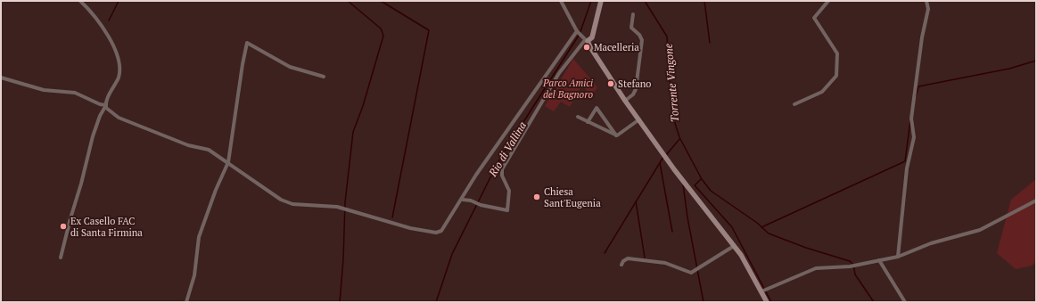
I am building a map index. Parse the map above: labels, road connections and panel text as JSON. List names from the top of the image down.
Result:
{
  "water": ["Torrente Vingone", "Rio di Vallina"],
  "parks": ["Parco Amici del Bagnoro"],
  "places": [
    "Macelleria",
    "Stefano",
    "Chiesa Sant'Eugenia",
    "Ex Casello FAC di Santa Firmina"
  ]
}
